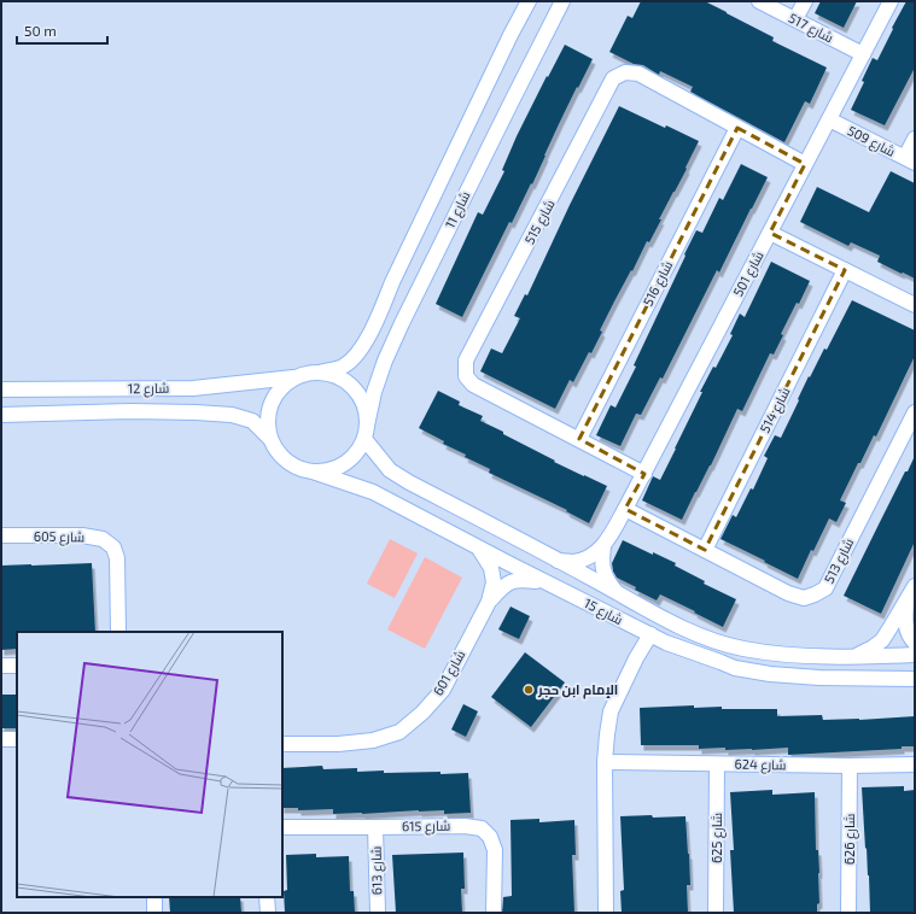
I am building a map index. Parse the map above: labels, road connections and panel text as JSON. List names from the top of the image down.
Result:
{
  "streets": {
    "street": [
      "شارع 517",
      "شارع 509",
      "شارع 11",
      "شارع 515",
      "شارع 501",
      "شارع 516",
      "شارع 12",
      "شارع 514",
      "شارع 605",
      "شارع 513",
      "شارع 15",
      "شارع 601",
      "شارع 624",
      "شارع 615",
      "شارع 625",
      "شارع 626",
      "شارع 613"
    ]
  },
  "crossings": [
    ["شارع 517", "شارع 501"],
    ["شارع 509", "شارع 501"],
    ["شارع 11", "شارع 12"],
    ["شارع 11", "شارع 15"],
    ["شارع 515", "شارع 501"],
    ["شارع 515", "شارع 516"],
    ["شارع 501", "شارع 513"],
    ["شارع 501", "شارع 15"],
    ["شارع 12", "شارع 15"],
    ["شارع 514", "شارع 513"],
    ["شارع 15", "شارع 601"],
    ["شارع 624", "شارع 625"],
    ["شارع 624", "شارع 626"],
    ["شارع 615", "شارع 613"]
  ],
  "places": ["الإمام ابن حجر"],
  "scale_bar": "50 m"
}
